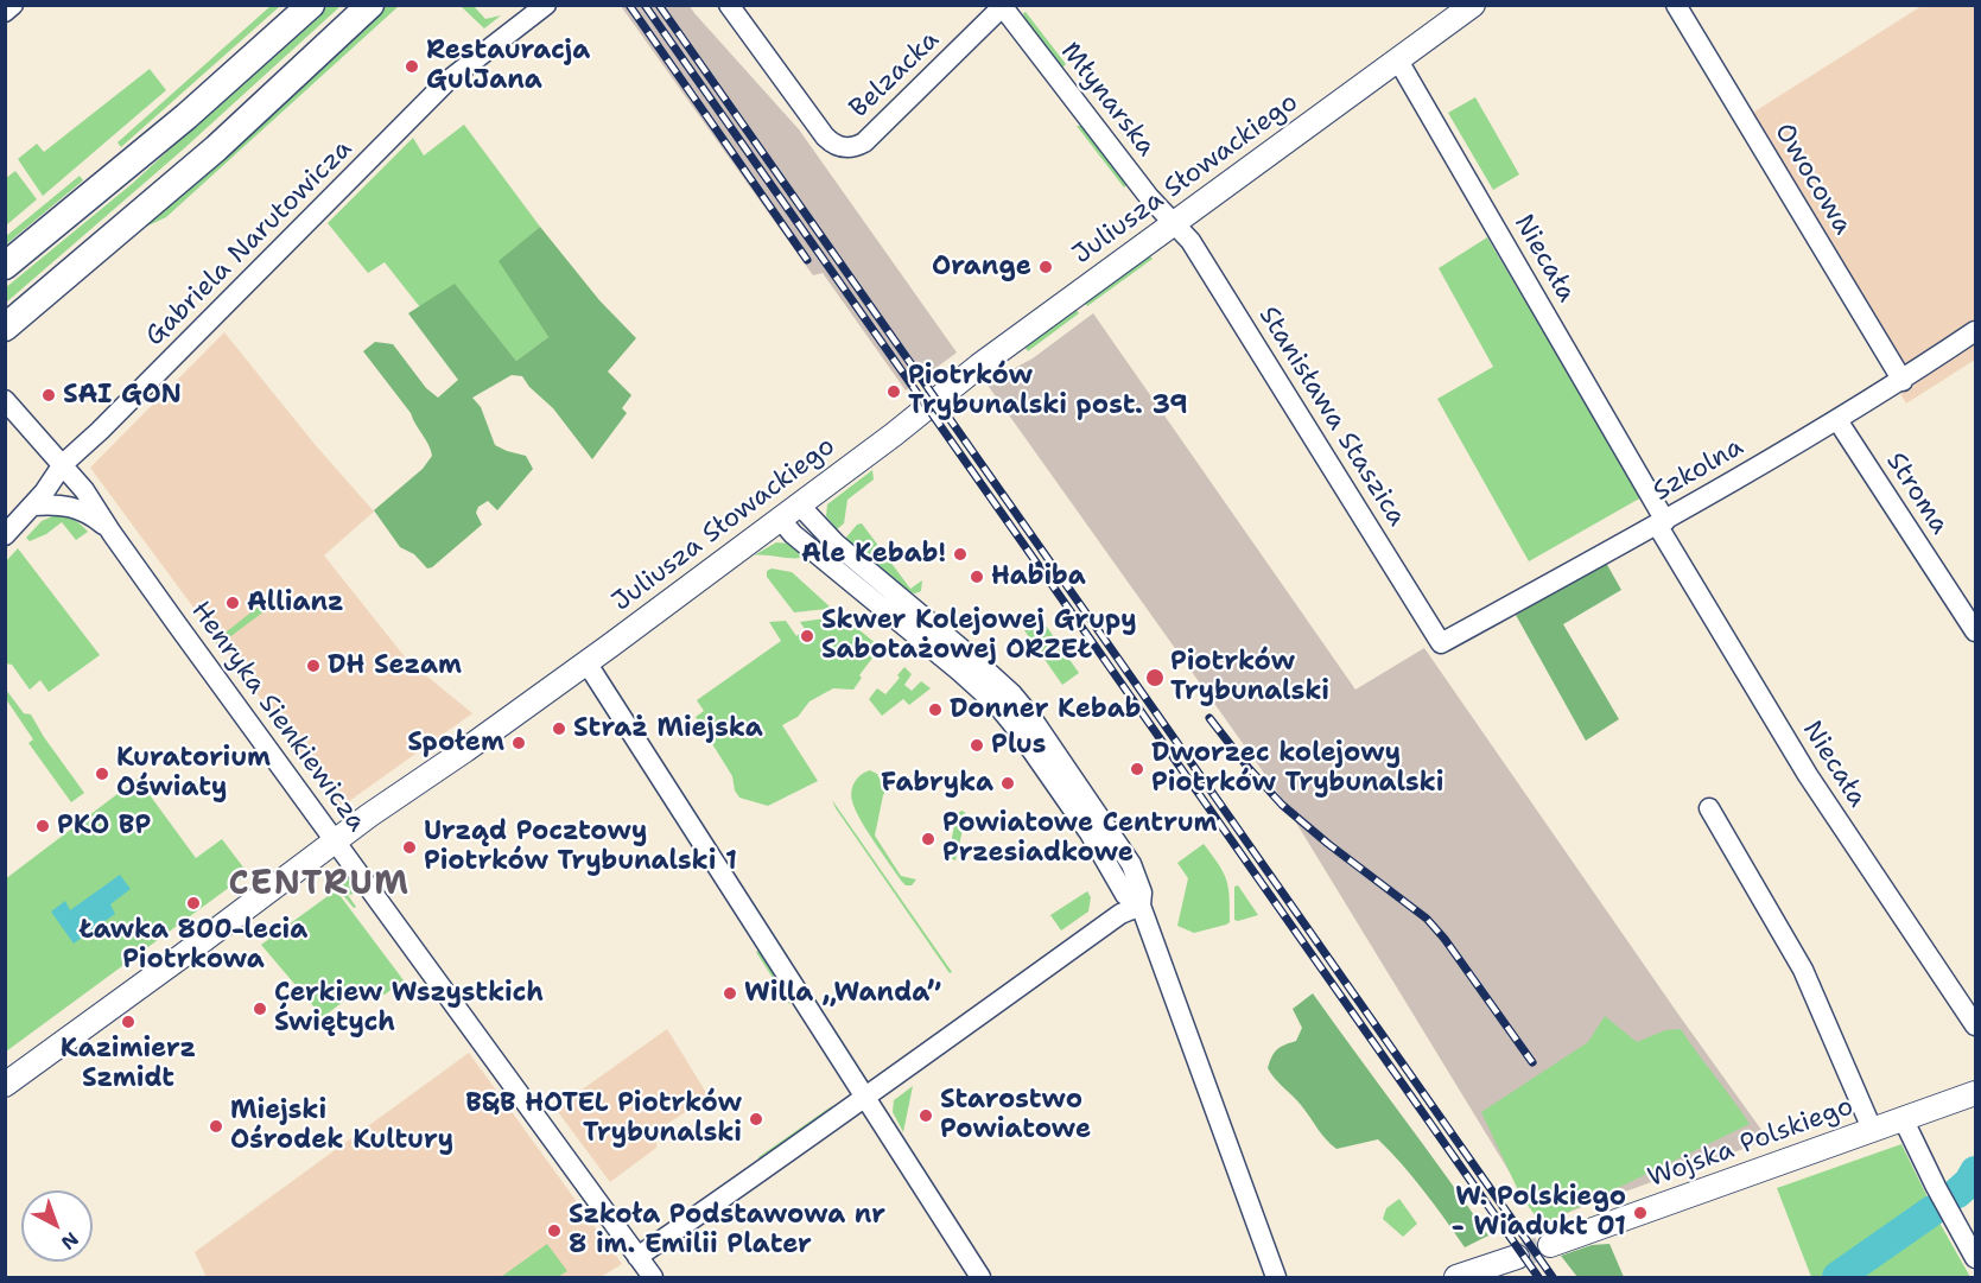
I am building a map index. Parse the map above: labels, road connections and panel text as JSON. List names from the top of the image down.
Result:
{
  "streets": {
    "street": [
      "Belzacka",
      "Młynarska",
      "Juliusza Słowackiego",
      "Owocowa",
      "Gabriela Narutowicza",
      "Niecała",
      "Stanisława Staszica",
      "Szkolna",
      "Stroma",
      "Henryka Sienkiewicza",
      "Wojska Polskiego"
    ]
  },
  "crossings": [
    ["Belzacka", "Młynarska"],
    ["Młynarska", "Juliusza Słowackiego"],
    ["Młynarska", "Stanisława Staszica"],
    ["Juliusza Słowackiego", "Niecała"],
    ["Juliusza Słowackiego", "Stanisława Staszica"],
    ["Juliusza Słowackiego", "Henryka Sienkiewicza"],
    ["Owocowa", "Szkolna"],
    ["Gabriela Narutowicza", "Henryka Sienkiewicza"],
    ["Niecała", "Szkolna"],
    ["Stanisława Staszica", "Szkolna"],
    ["Szkolna", "Stroma"]
  ],
  "districts": ["CENTRUM"],
  "places": [
    "Restauracja GulJana",
    "Orange",
    "Piotrków Trybunalski post. 39",
    "SAI GON",
    "Ale Kebab!",
    "Habiba",
    "Allianz",
    "Skwer Kolejowej Grupy Sabotażowej ORZEŁ",
    "DH Sezam",
    "Piotrków Trybunalski",
    "Donner Kebab",
    "Straż Miejska",
    "Społem",
    "Plus",
    "Dworzec kolejowy Piotrków Trybunalski",
    "Kuratorium Oświaty",
    "Fabryka",
    "PKO BP",
    "Powiatowe Centrum Przesiadkowe",
    "Urząd Pocztowy Piotrków Trybunalski 1",
    "Ławka 800-lecia Piotrkowa",
    "Willa „Wanda”",
    "Cerkiew Wszystkich Świętych",
    "Kazimierz Szmidt",
    "Starostwo Powiatowe",
    "B&B HOTEL Piotrków Trybunalski",
    "Miejski Ośrodek Kultury",
    "W. Polskiego - Wiadukt 01",
    "Szkoła Podstawowa nr 8 im. Emilii Plater"
  ],
  "north": "bottom right"
}
